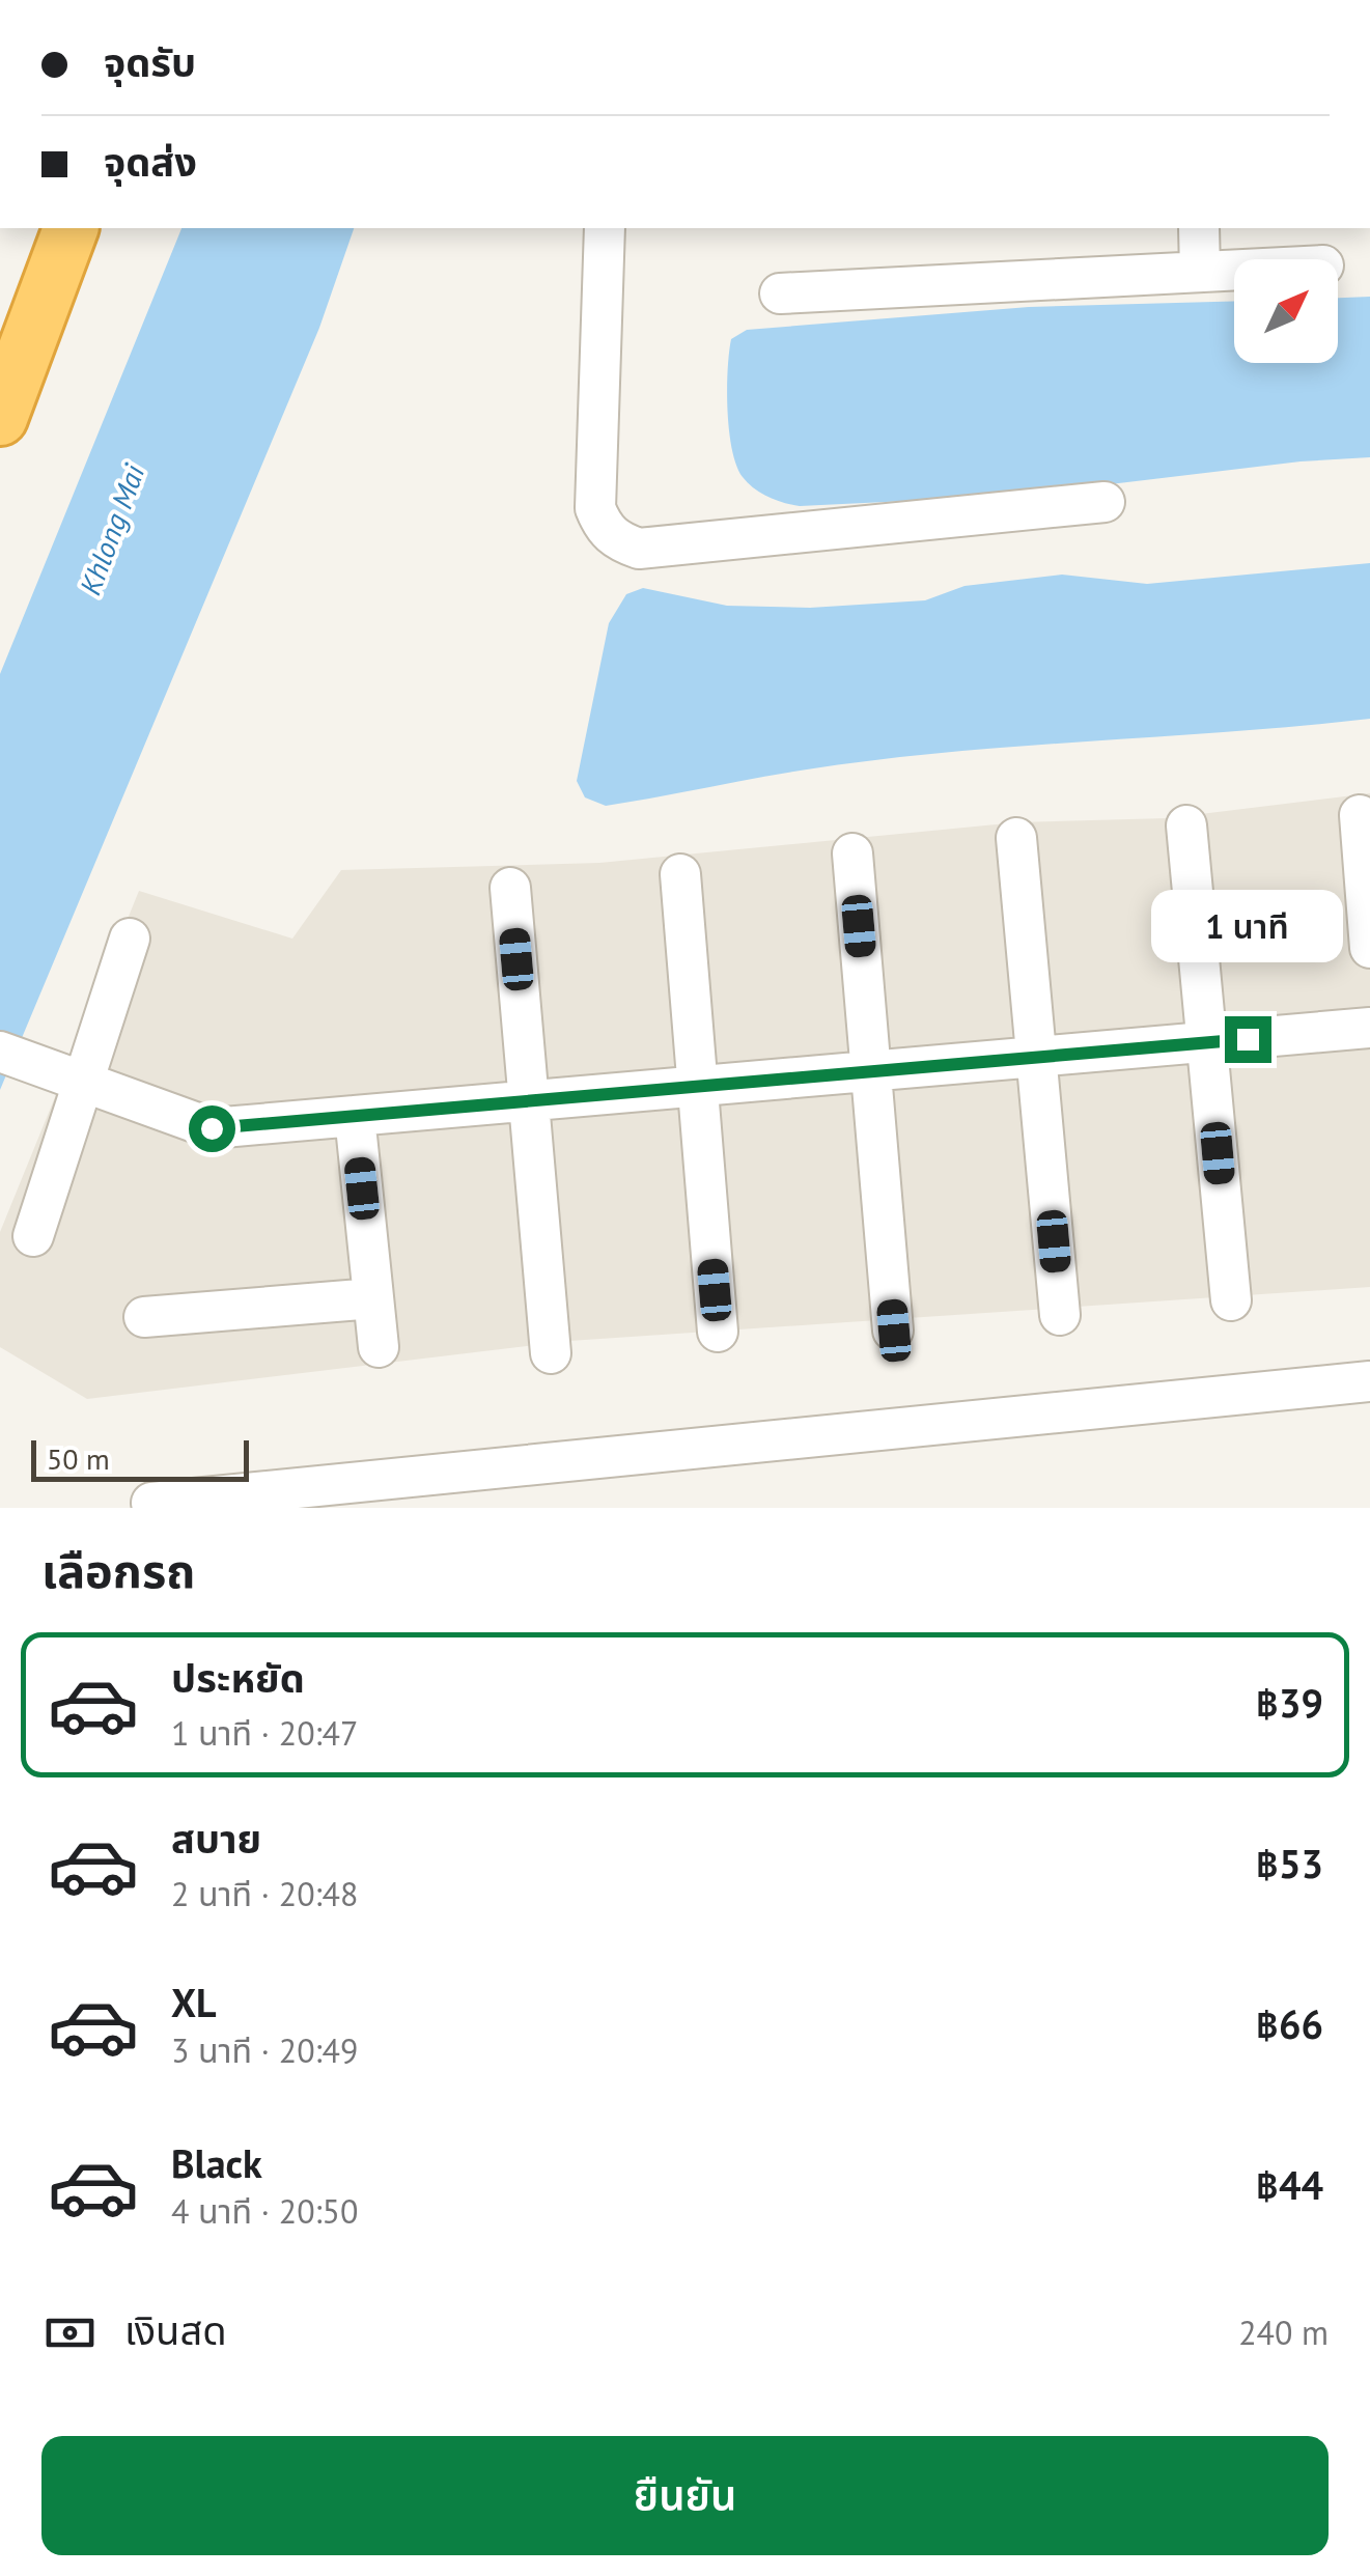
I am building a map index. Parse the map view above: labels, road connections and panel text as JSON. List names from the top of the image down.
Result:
{
  "water": ["Khlong Mai"],
  "scale_bar": "50 m",
  "north": "top right",
  "page": {
    "banner": ["จุดรับ", "จุดส่ง"],
    "bubble": "1 นาที",
    "scale": "50 m",
    "heading": "เลือกรถ",
    "list": [
      {
        "name": "ประหยัด",
        "note": "1 นาที · 20:47",
        "value": "฿39"
      },
      {
        "name": "สบาย",
        "note": "2 นาที · 20:48",
        "value": "฿53"
      },
      {
        "name": "XL",
        "note": "3 นาที · 20:49",
        "value": "฿66"
      },
      {
        "name": "Black",
        "note": "4 นาที · 20:50",
        "value": "฿44"
      }
    ],
    "pay": ["เงินสด", "240 m"],
    "buttons": "ยืนยัน"
  }
}
